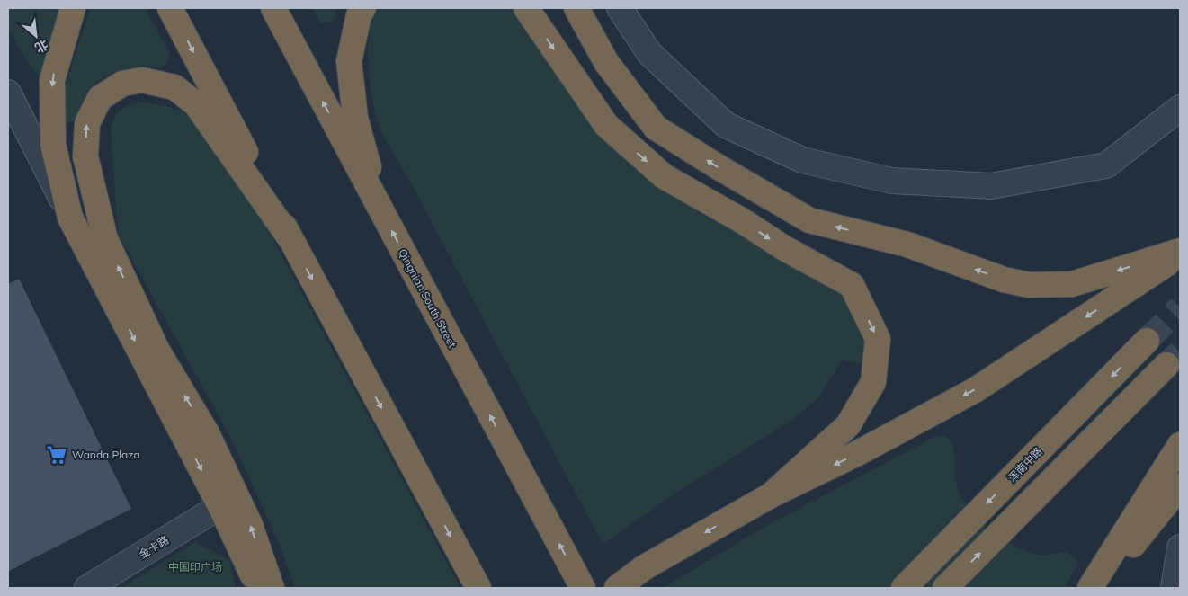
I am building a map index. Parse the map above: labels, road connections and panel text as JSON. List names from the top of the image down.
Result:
{
  "streets": {
    "highway": ["Qingnian South Street", "浑南中路"],
    "street": ["金卡路"]
  },
  "parks": ["中国印广场"],
  "places": {
    "supermarket": ["Wanda Plaza"]
  },
  "north": "bottom right"
}
